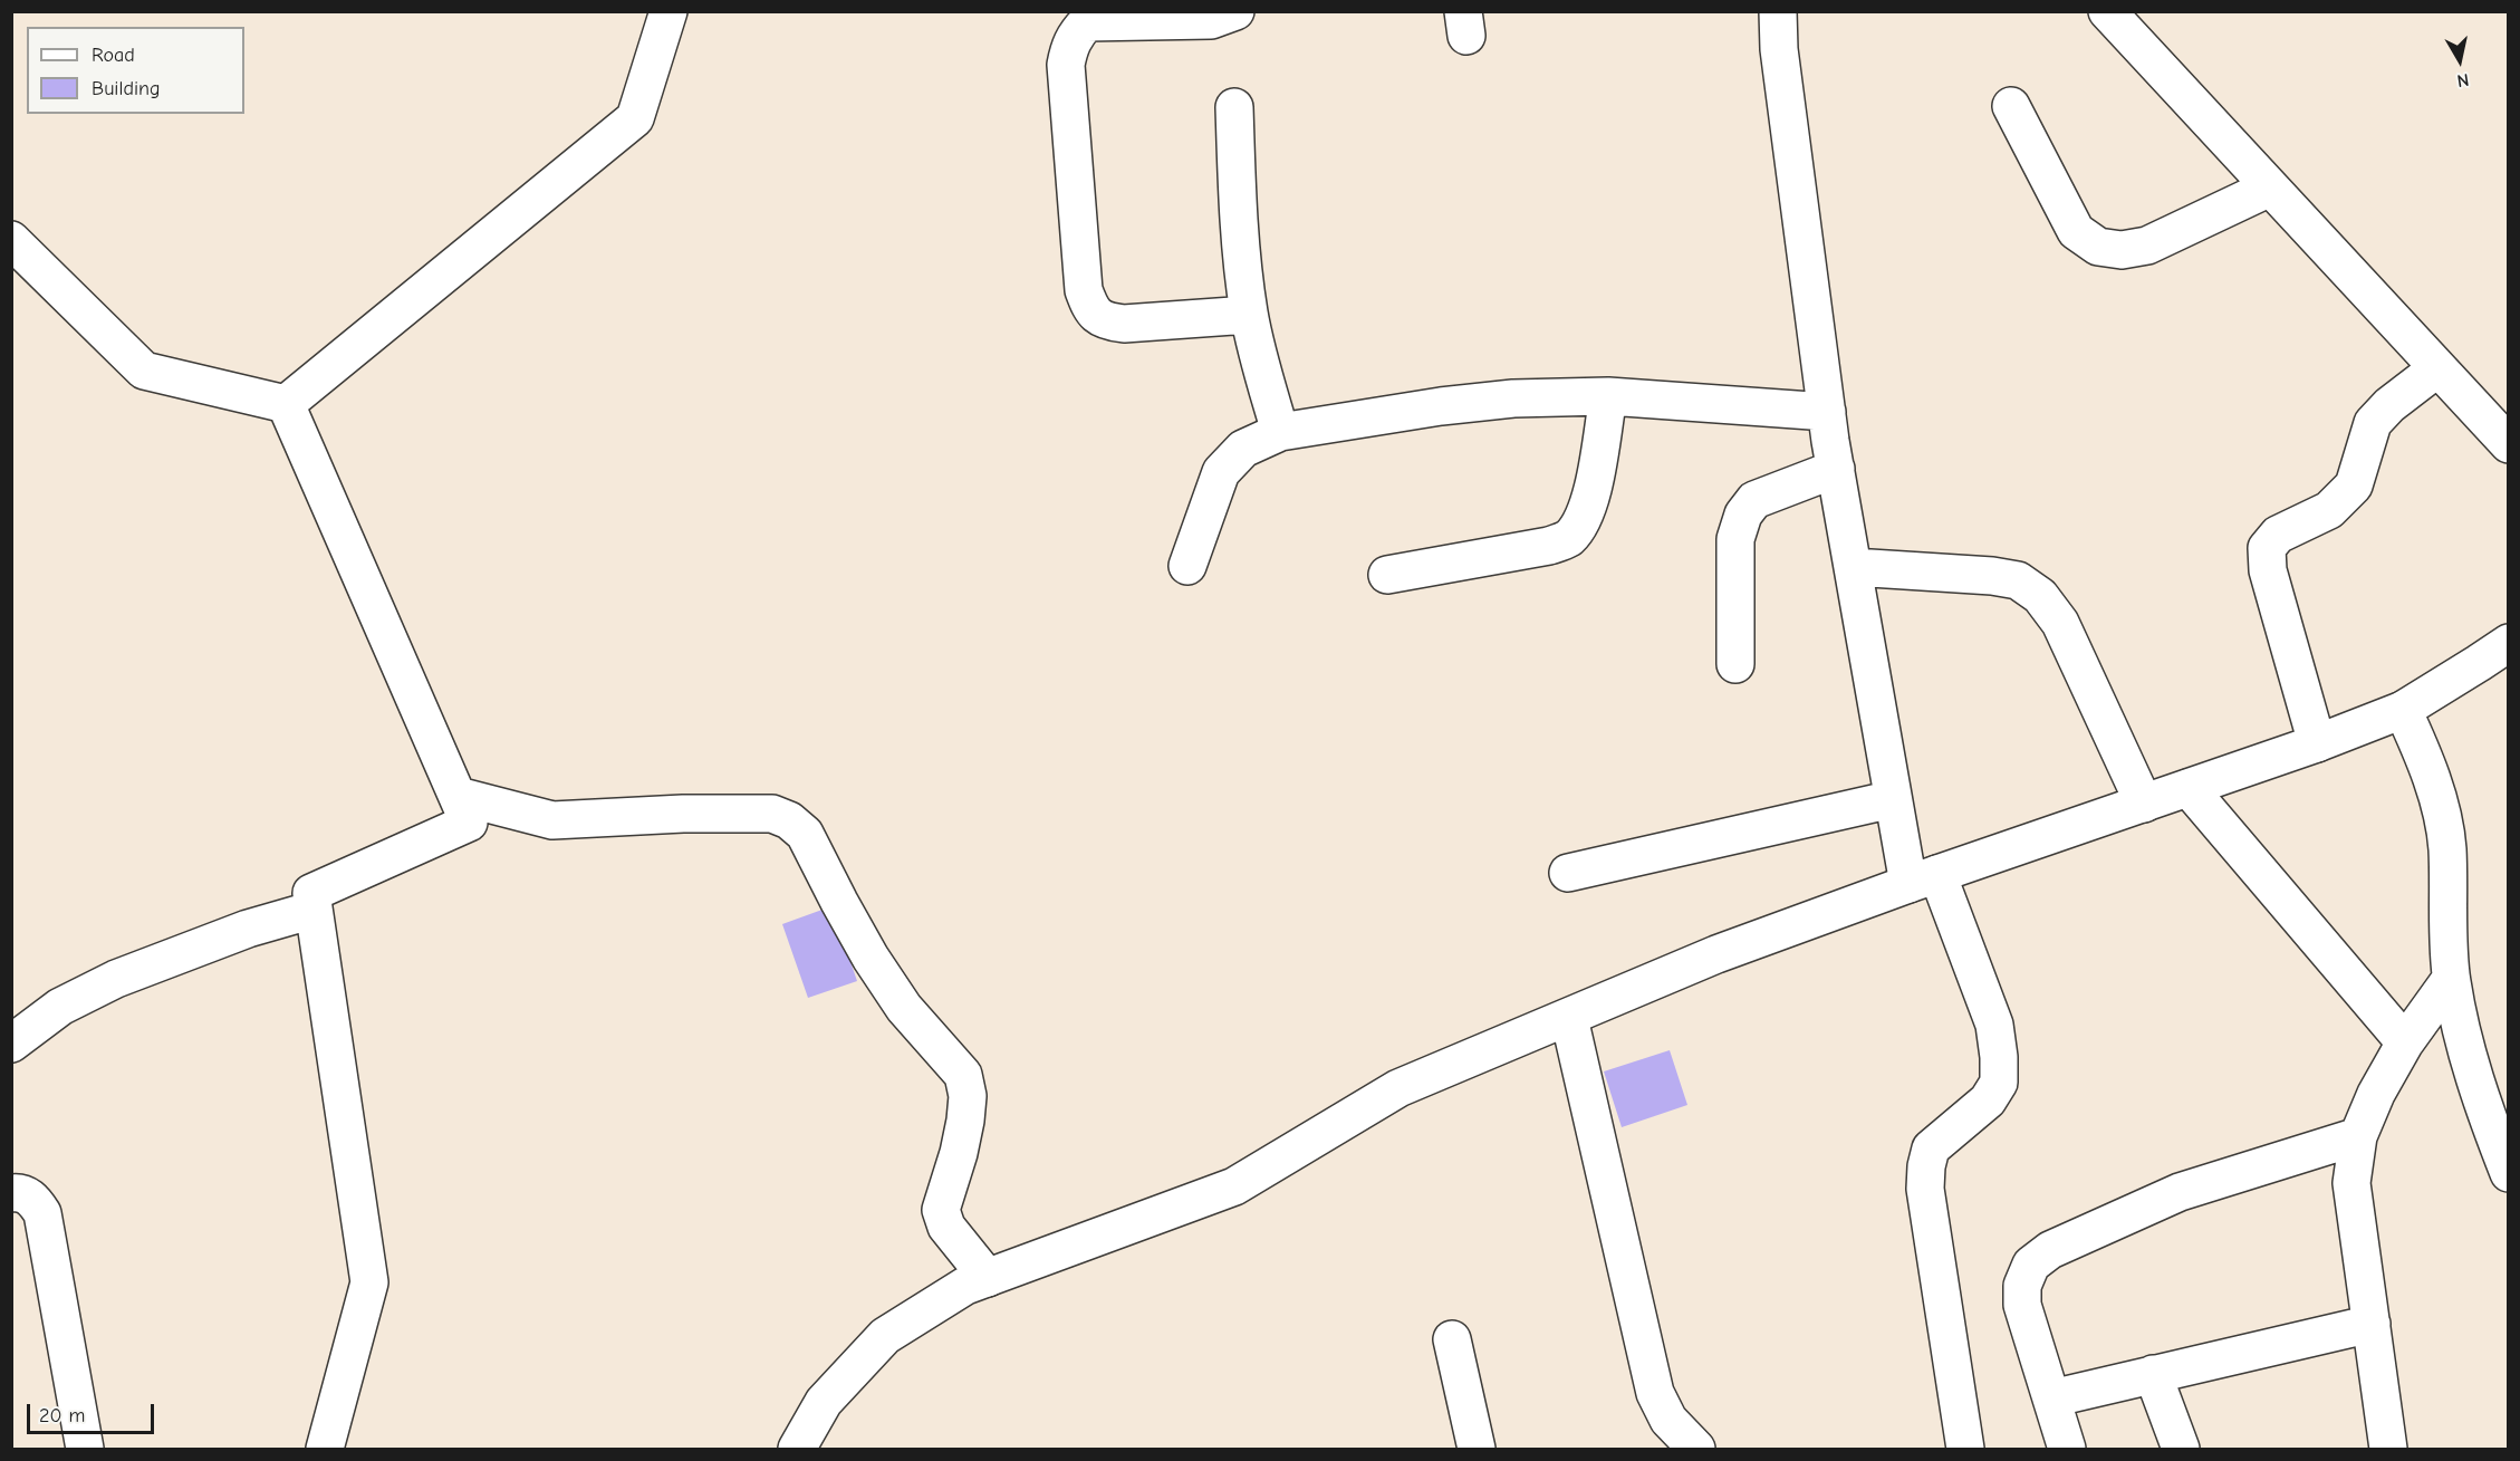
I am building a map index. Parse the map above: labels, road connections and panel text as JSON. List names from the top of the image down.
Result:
{
  "legend": ["Road", "Building"],
  "scale_bar": "20 m",
  "north": "bottom"
}
